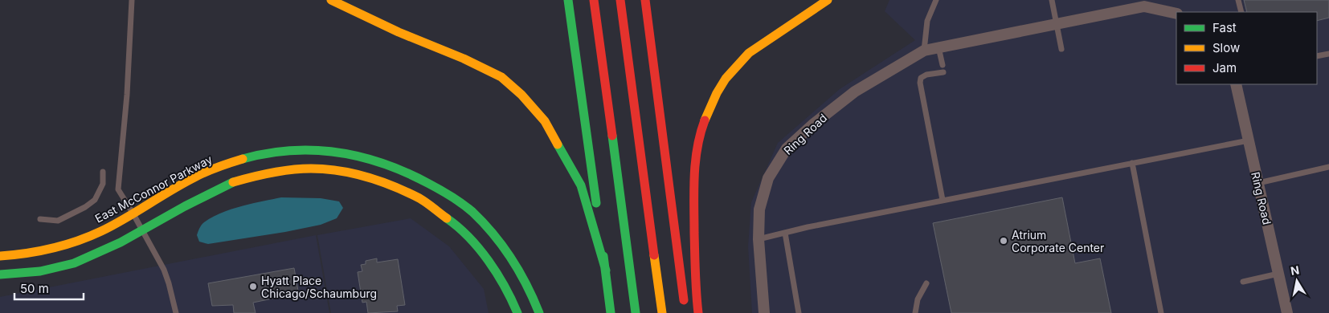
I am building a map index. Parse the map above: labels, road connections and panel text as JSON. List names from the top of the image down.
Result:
{
  "streets": {
    "main road": ["East McConnor Parkway"],
    "street": ["Ring Road"]
  },
  "places": ["Atrium Corporate Center", "Hyatt Place Chicago/Schaumburg"],
  "legend": ["Fast", "Slow", "Jam"],
  "scale_bar": "50 m",
  "north": "top"
}
